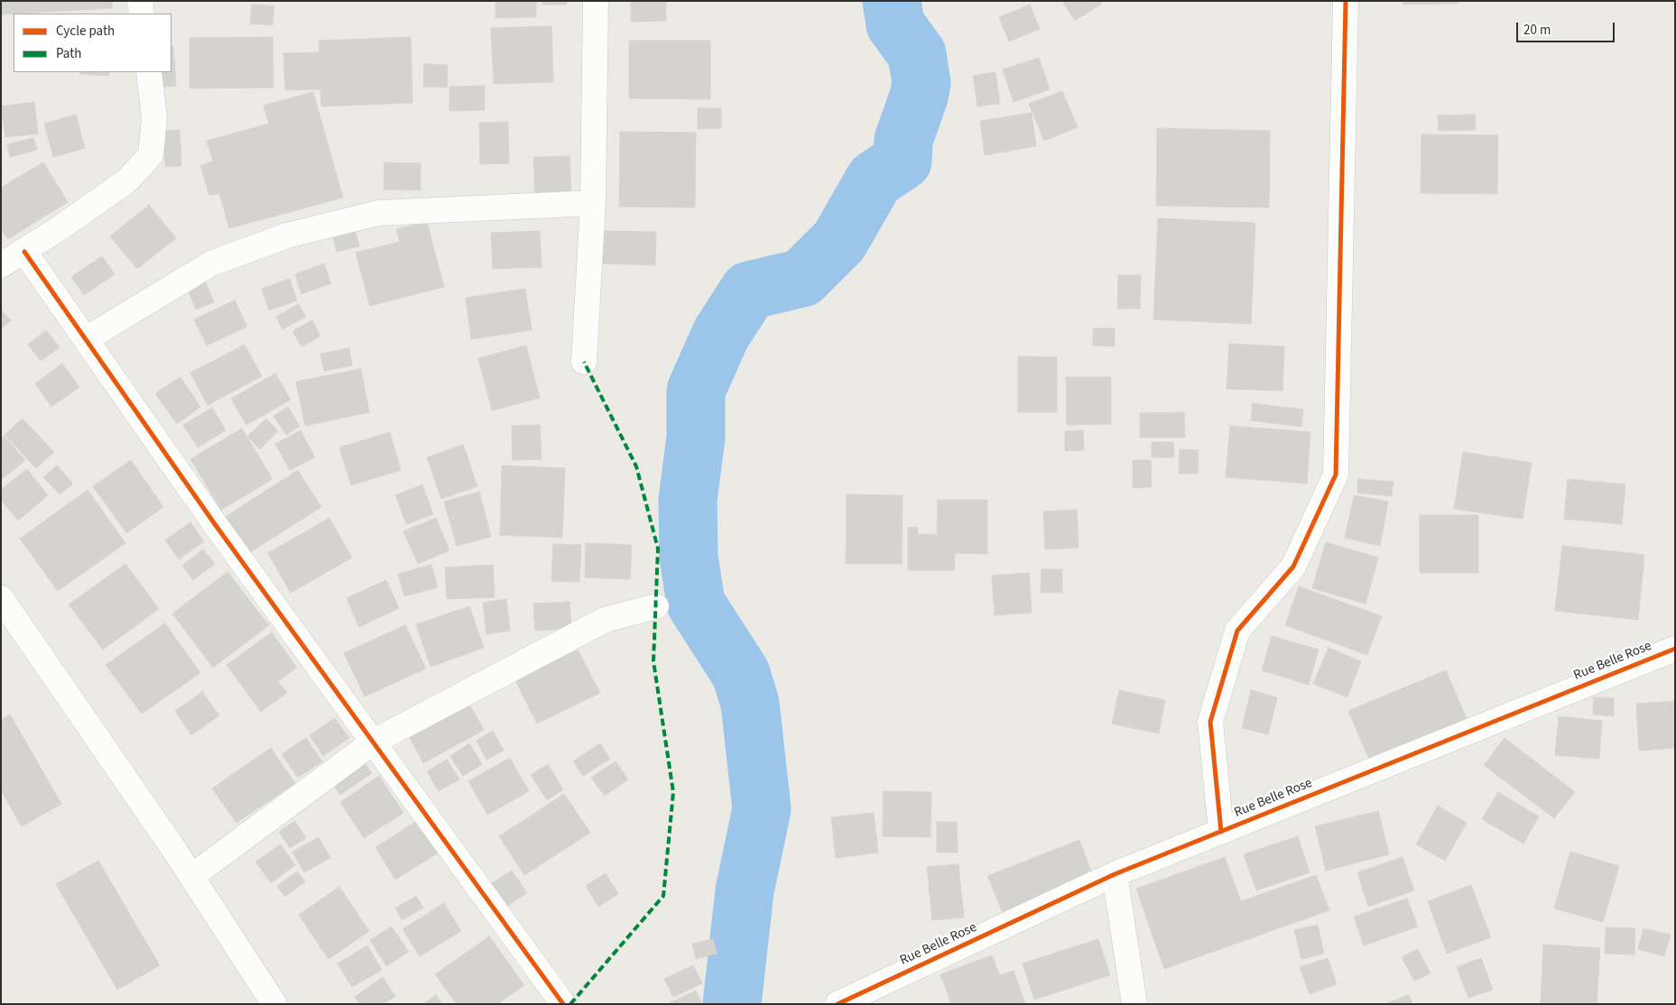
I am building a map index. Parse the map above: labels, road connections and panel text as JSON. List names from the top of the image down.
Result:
{
  "streets": {
    "street": ["Rue Belle Rose"]
  },
  "legend": ["Cycle path", "Path"],
  "scale_bar": "20 m"
}
